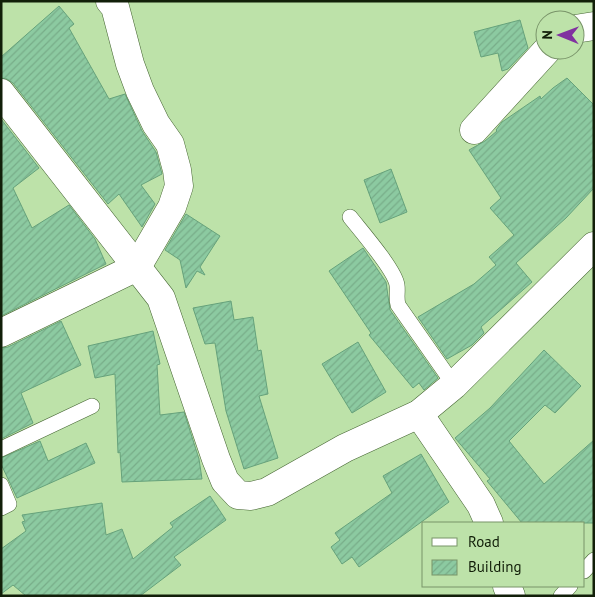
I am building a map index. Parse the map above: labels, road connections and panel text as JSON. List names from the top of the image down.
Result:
{
  "legend": ["Road", "Building"],
  "north": "left"
}
